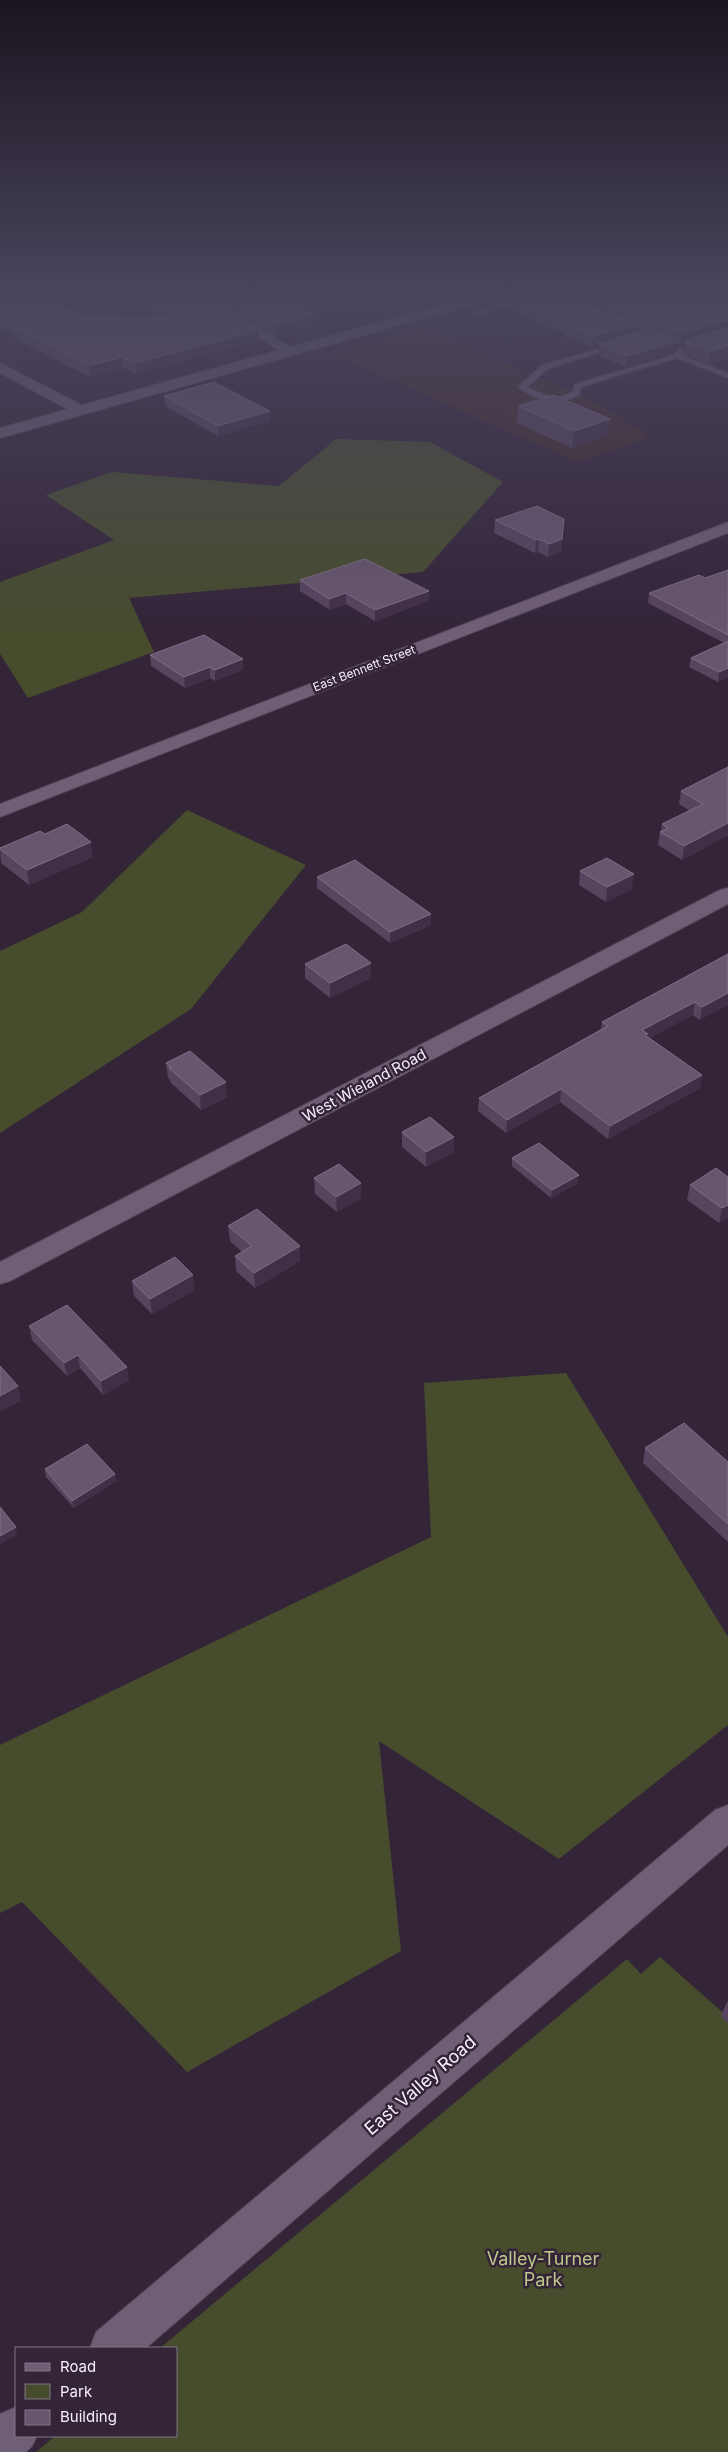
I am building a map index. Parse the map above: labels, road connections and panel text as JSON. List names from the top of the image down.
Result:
{
  "streets": {
    "street": ["East Bennett Street", "West Wieland Road", "East Valley Road"]
  },
  "parks": ["Valley-Turner Park"],
  "legend": ["Road", "Park", "Building"]
}
